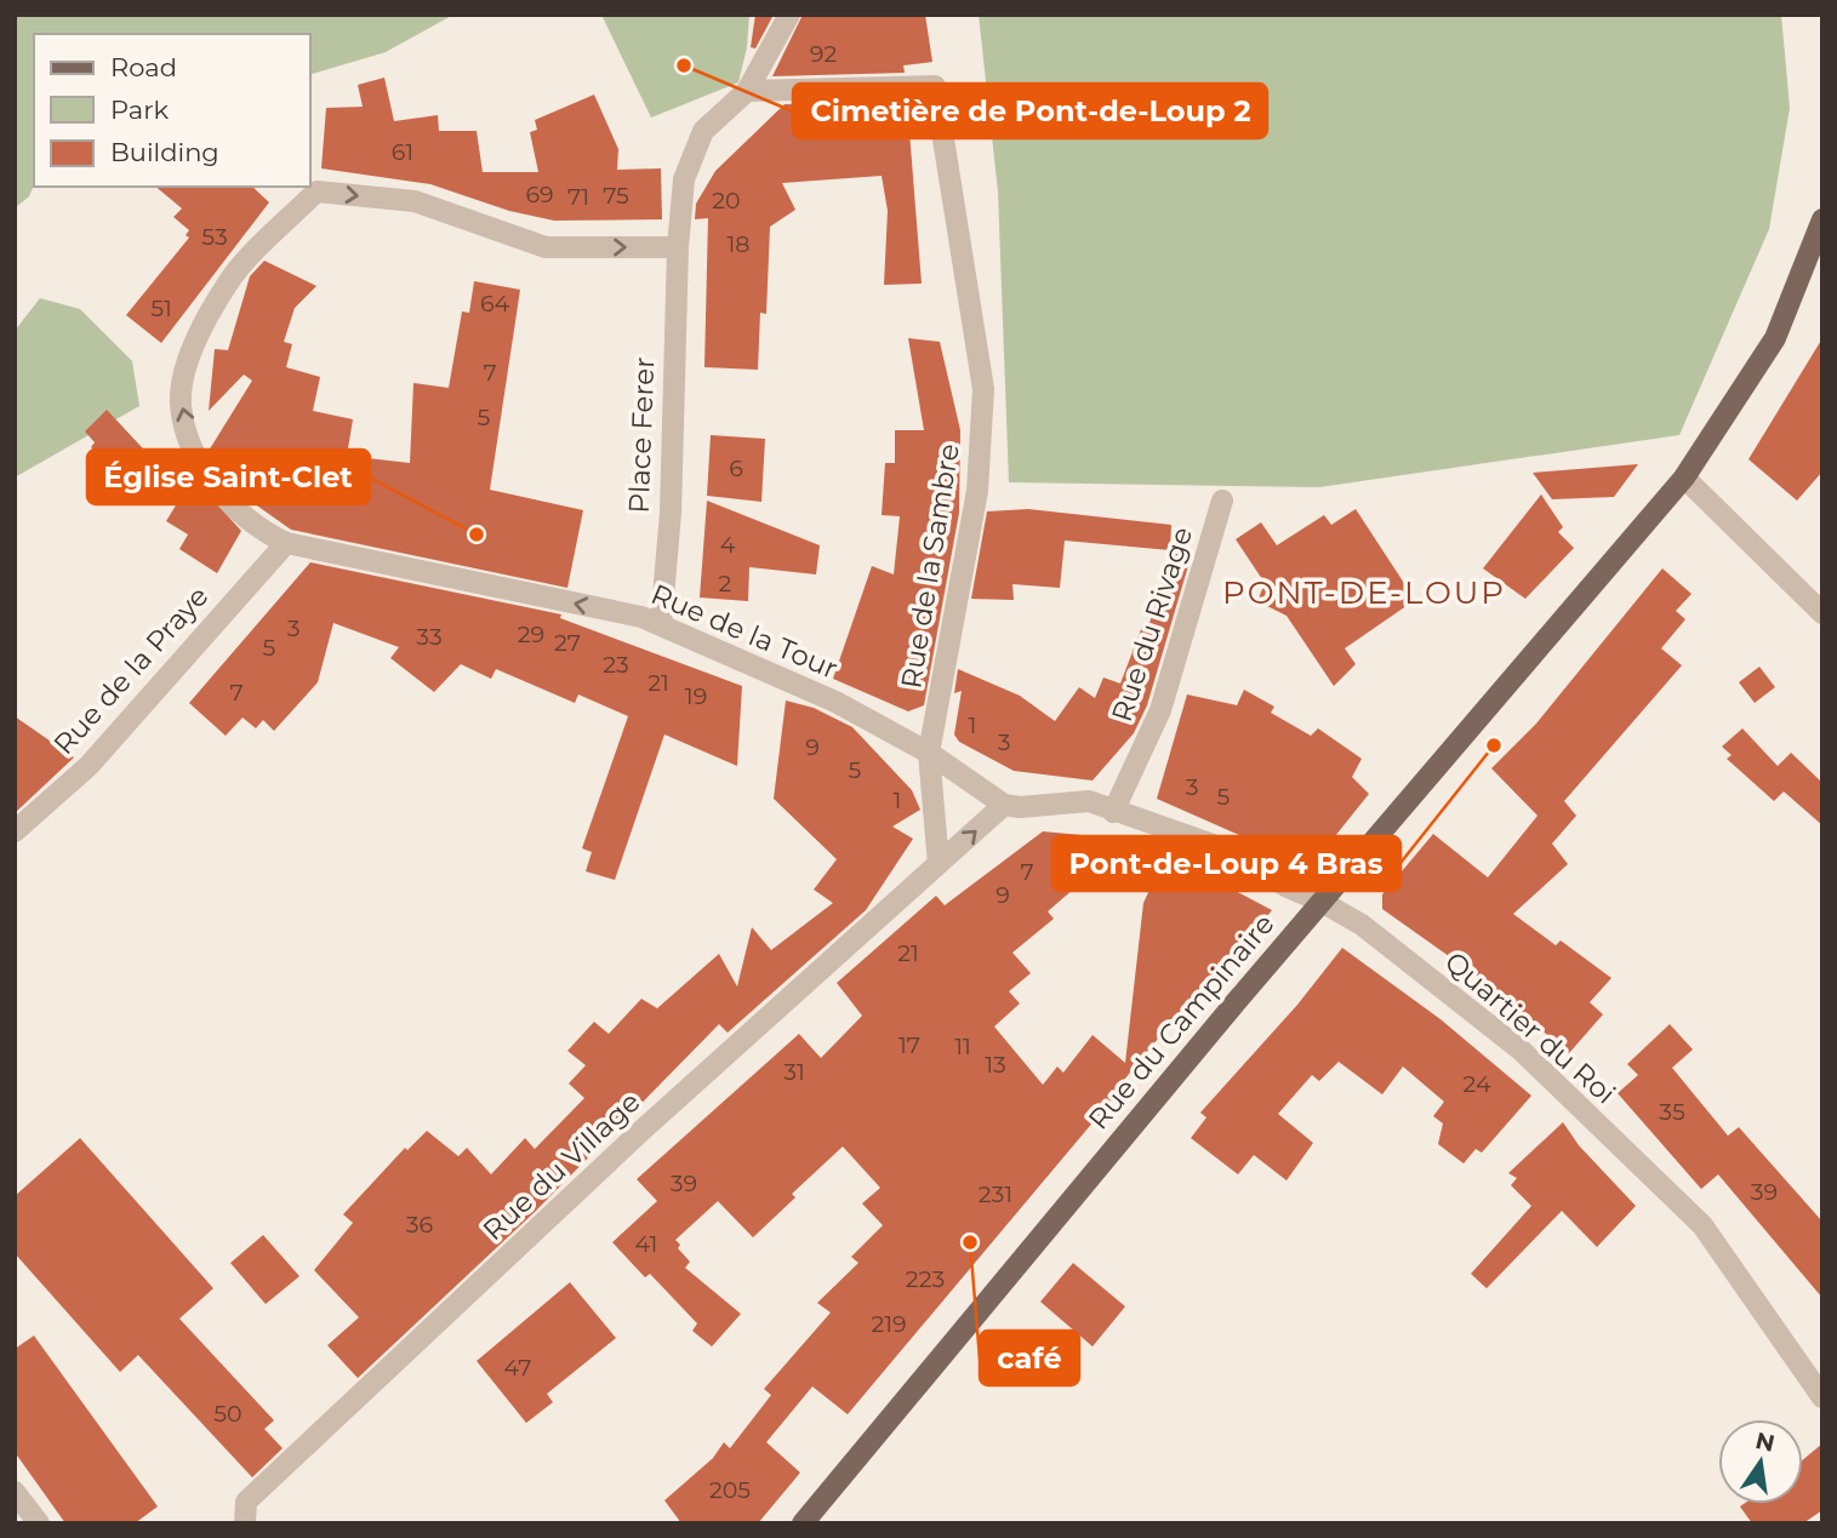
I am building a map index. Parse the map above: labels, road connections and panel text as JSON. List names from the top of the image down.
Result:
{
  "streets": {
    "main road": ["Rue du Campinaire"],
    "street": [
      "Place Ferer",
      "Rue de la Sambre",
      "Rue du Rivage",
      "Rue de la Tour",
      "Rue de la Praye",
      "Quartier du Roi",
      "Rue du Village"
    ]
  },
  "crossings": [
    ["Place Ferer", "Rue de la Tour"],
    ["Rue de la Sambre", "Rue de la Tour"],
    ["Rue de la Sambre", "Rue du Village"],
    ["Rue du Rivage", "Quartier du Roi"],
    ["Rue de la Tour", "Rue de la Praye"],
    ["Rue de la Tour", "Quartier du Roi"],
    ["Rue de la Tour", "Rue du Village"],
    ["Rue du Campinaire", "Quartier du Roi"],
    ["Quartier du Roi", "Rue du Village"]
  ],
  "districts": ["PONT-DE-LOUP"],
  "places": [
    "Cimetière de Pont-de-Loup 2",
    "Église Saint-Clet",
    "Pont-de-Loup 4 Bras",
    "café"
  ],
  "house_numbers": [
    "92",
    "61",
    "69",
    "75",
    "71",
    "20",
    "53",
    "18",
    "64",
    "51",
    "7",
    "5",
    "6",
    "4",
    "2",
    "3",
    "29",
    "33",
    "27",
    "5",
    "23",
    "21",
    "7",
    "19",
    "1",
    "3",
    "9",
    "5",
    "3",
    "5",
    "1",
    "7",
    "9",
    "21",
    "17",
    "11",
    "13",
    "31",
    "24",
    "35",
    "39",
    "39",
    "231",
    "36",
    "41",
    "223",
    "219",
    "47",
    "50",
    "205"
  ],
  "legend": ["Road", "Park", "Building"],
  "north": "top"
}
